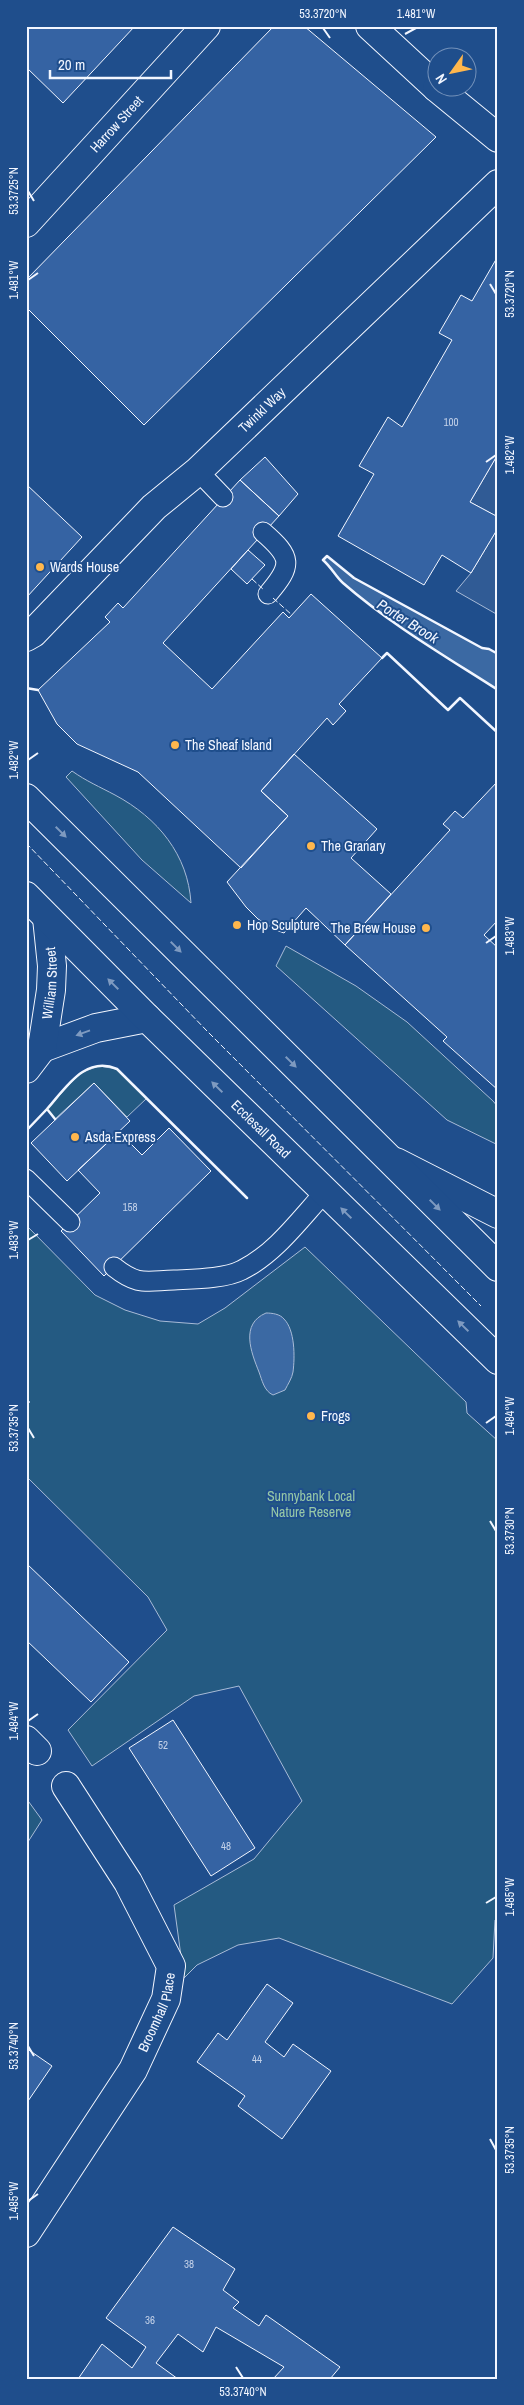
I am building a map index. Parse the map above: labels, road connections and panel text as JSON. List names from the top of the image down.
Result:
{
  "streets": {
    "street": [
      "Harrow Street",
      "Twinkl Way",
      "William Street",
      "Ecclesall Road",
      "Broomhall Place"
    ]
  },
  "crossings": [
    ["William Street", "Ecclesall Road"]
  ],
  "one_way": ["William Street"],
  "water": ["Porter Brook"],
  "parks": ["Sunnybank Local Nature Reserve"],
  "places": [
    "Wards House",
    "The Sheaf Island",
    "The Granary",
    "Hop Sculpture",
    "The Brew House",
    "Asda Express",
    "Frogs"
  ],
  "house_numbers": [
    "100",
    "158",
    "52",
    "48",
    "44",
    "38",
    "36"
  ],
  "scale_bar": "20 m",
  "north": "bottom left",
  "coordinates": [
    "53.3720°N",
    "1.481°W",
    "53.3725°N",
    "1.482°W",
    "1.483°W",
    "1.484°W",
    "53.3735°N",
    "53.3730°N",
    "1.485°W",
    "53.3740°N"
  ]
}
